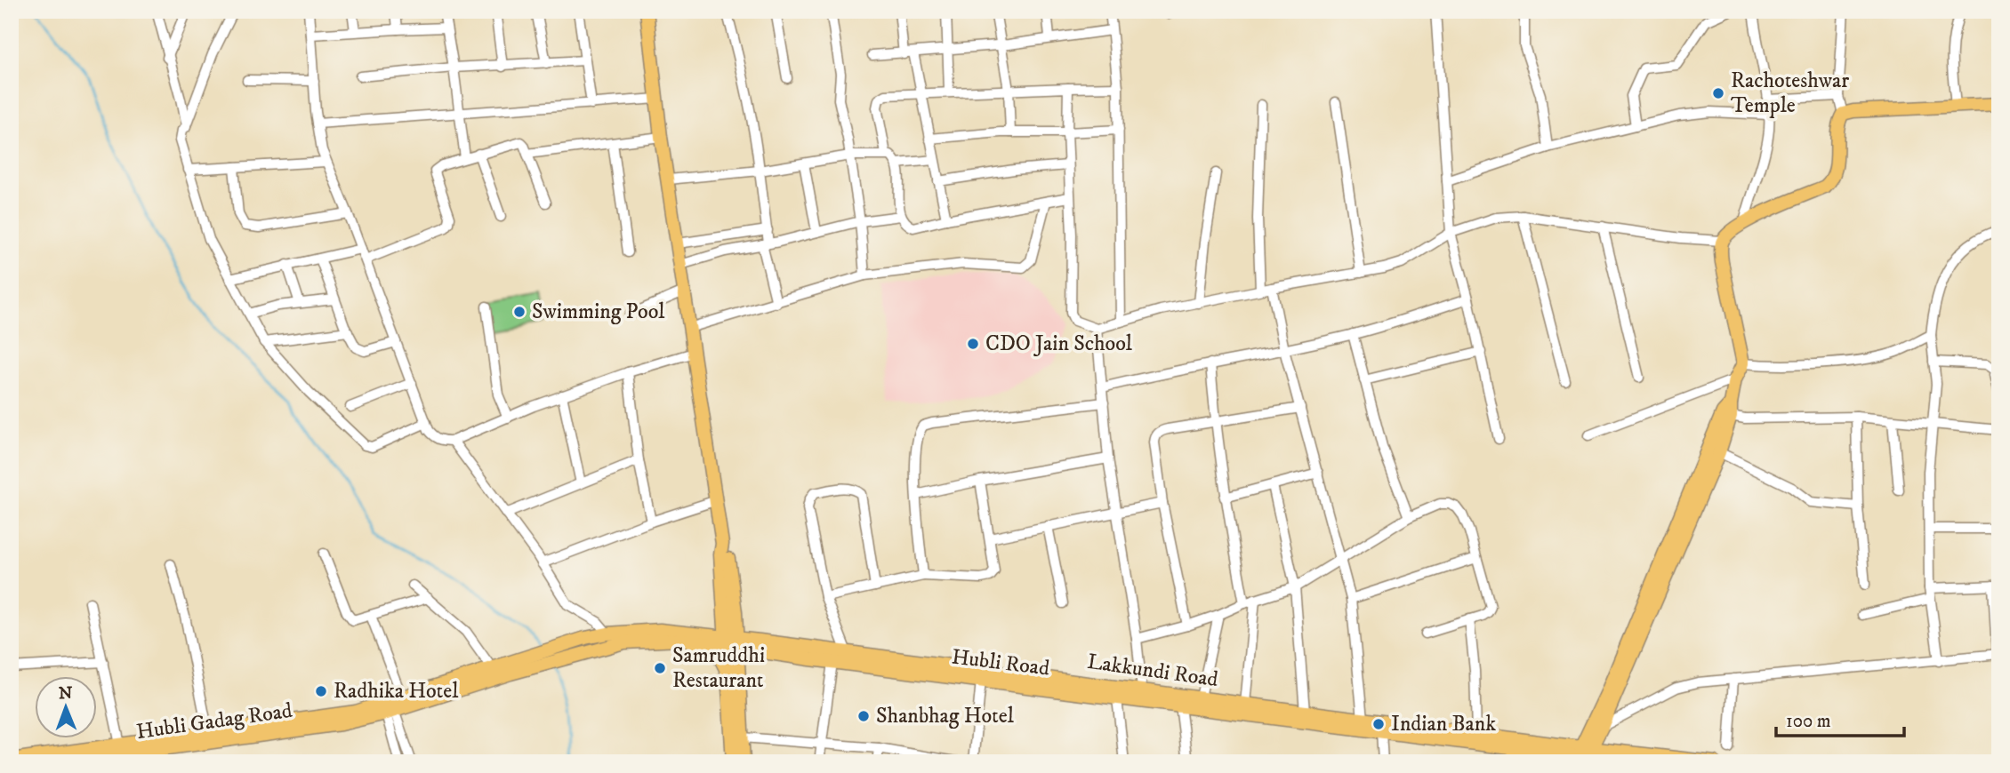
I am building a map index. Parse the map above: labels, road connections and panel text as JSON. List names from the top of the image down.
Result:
{
  "streets": {
    "main road": ["Hubli Road", "Lakkundi Road", "Hubli Gadag Road"]
  },
  "crossings": [
    ["Hubli Road", "Lakkundi Road"],
    ["Hubli Road", "Hubli Gadag Road"]
  ],
  "places": [
    "Rachoteshwar Temple",
    "Swimming Pool",
    "CDO Jain School",
    "Samruddhi Restaurant",
    "Radhika Hotel",
    "Shanbhag Hotel",
    "Indian Bank"
  ],
  "scale_bar": "100 m",
  "north": "top"
}
